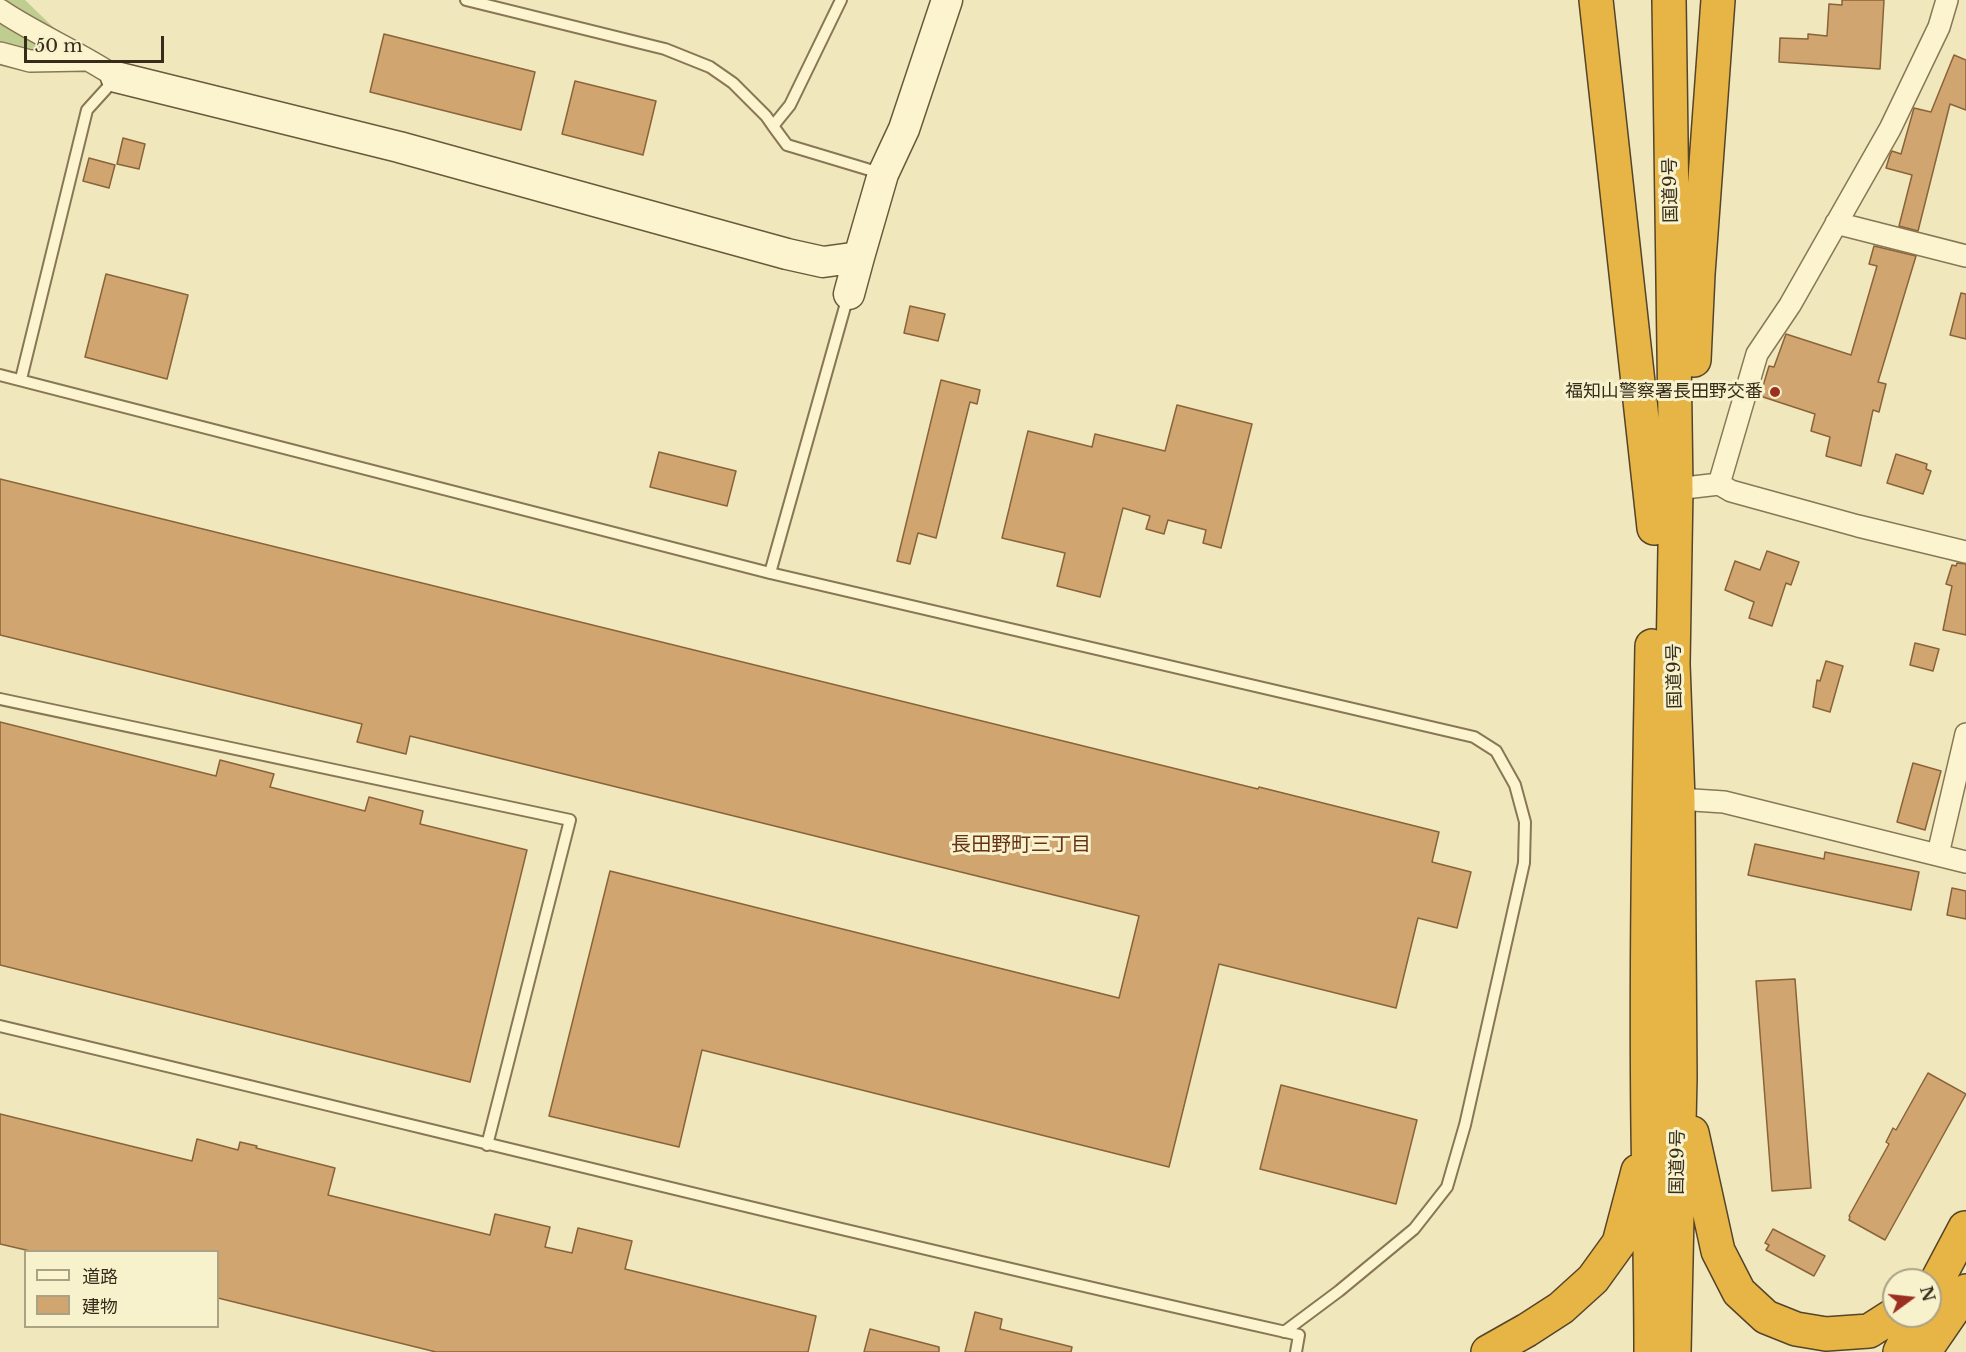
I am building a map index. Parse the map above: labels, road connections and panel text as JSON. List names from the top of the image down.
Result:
{
  "streets": {
    "highway": ["国道9号"]
  },
  "districts": ["長田野町三丁目"],
  "places": ["福知山警察署長田野交番"],
  "legend": ["道路", "建物"],
  "scale_bar": "50 m",
  "north": "right"
}
